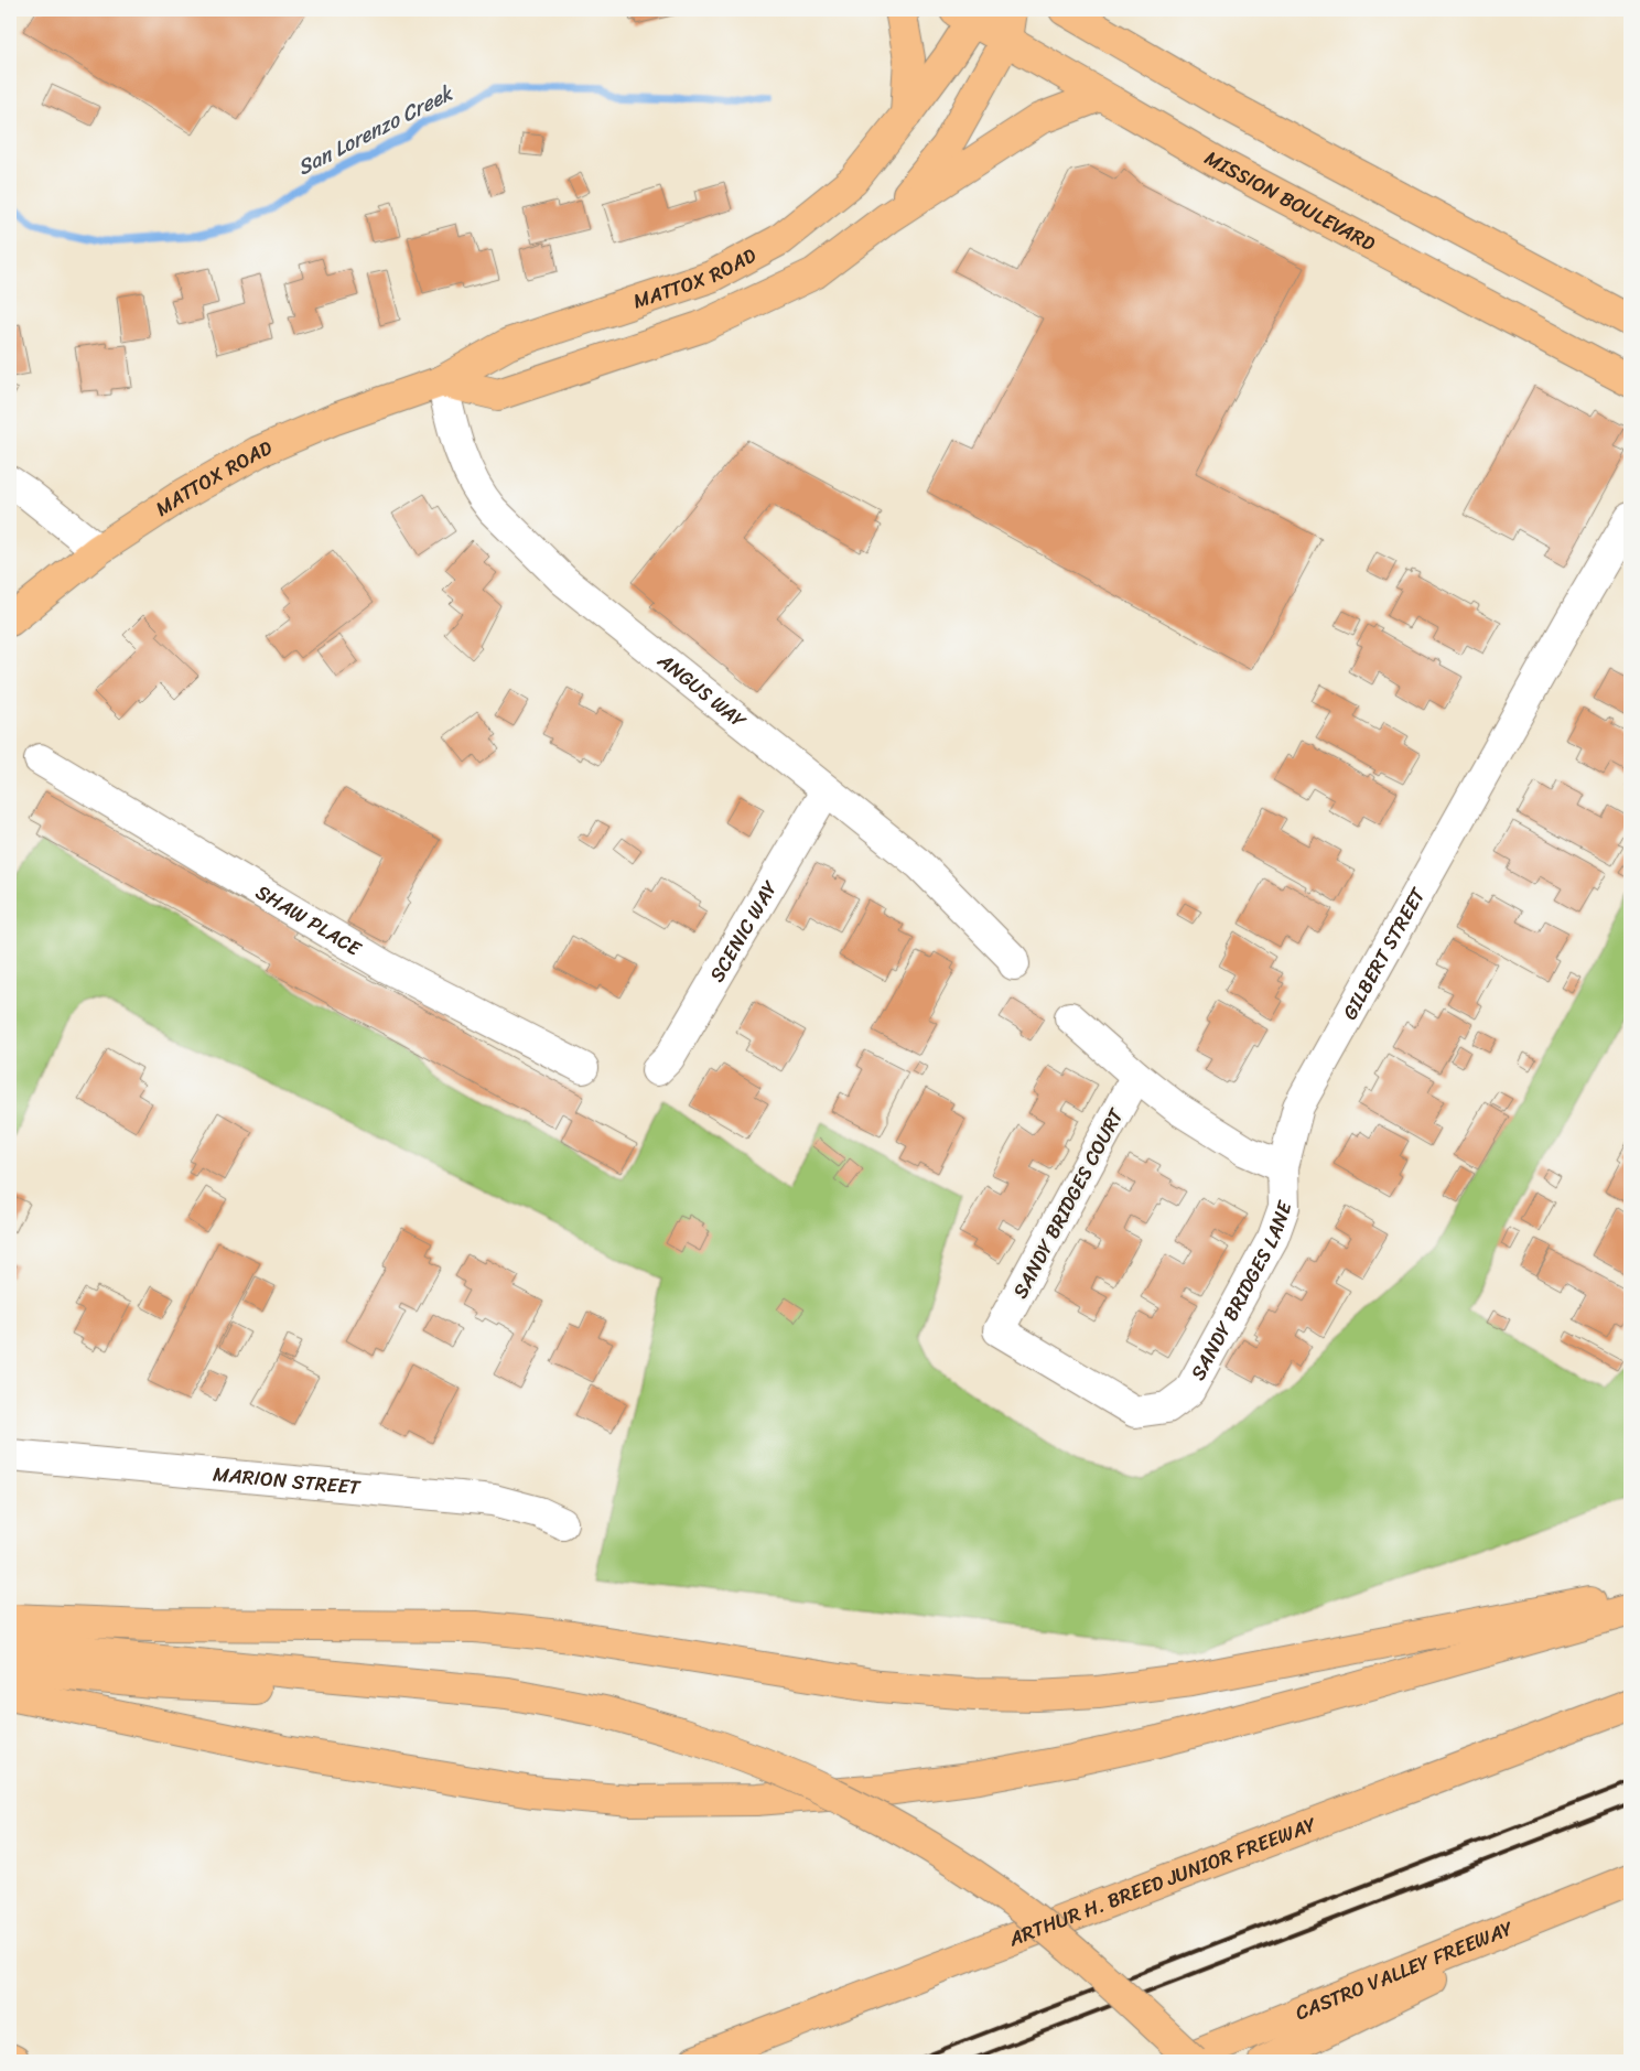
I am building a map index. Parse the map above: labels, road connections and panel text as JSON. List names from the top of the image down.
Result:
{
  "streets": {
    "main road": [
      "MISSION BOULEVARD",
      "MATTOX ROAD",
      "ARTHUR H. BREED JUNIOR FREEWAY",
      "CASTRO VALLEY FREEWAY"
    ],
    "street": [
      "ANGUS WAY",
      "SHAW PLACE",
      "SCENIC WAY",
      "GILBERT STREET",
      "SANDY BRIDGES COURT",
      "SANDY BRIDGES LANE",
      "MARION STREET"
    ]
  },
  "crossings": [
    ["MISSION BOULEVARD", "MATTOX ROAD"],
    ["MATTOX ROAD", "ANGUS WAY"],
    ["ANGUS WAY", "SCENIC WAY"],
    ["GILBERT STREET", "SANDY BRIDGES LANE"],
    ["SANDY BRIDGES COURT", "SANDY BRIDGES LANE"]
  ],
  "water": ["San Lorenzo Creek"]
}
